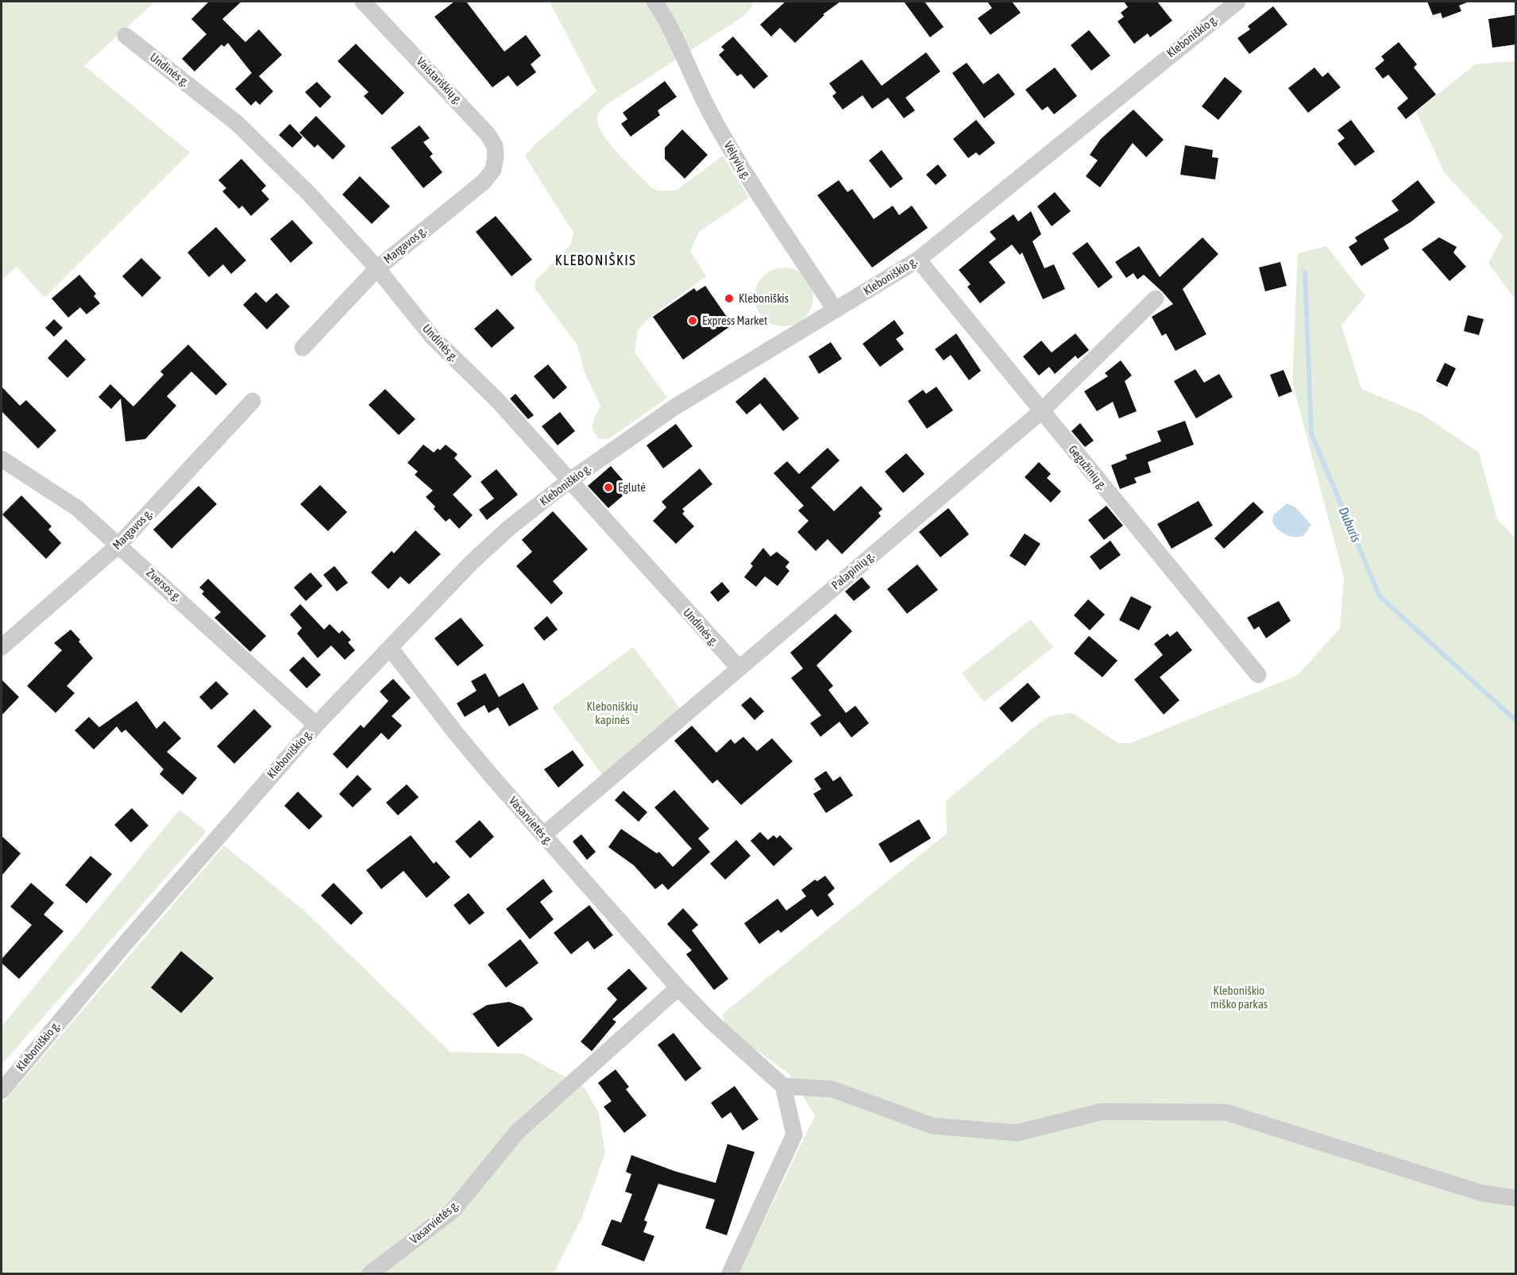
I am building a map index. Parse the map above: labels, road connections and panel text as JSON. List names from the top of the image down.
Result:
{
  "streets": {
    "street": [
      "Kleboniškio g.",
      "Undinės g.",
      "Vaistariškių g.",
      "Vėlyvių g.",
      "Margavos g.",
      "Gegužinių g.",
      "Palapinių g.",
      "Zversos g.",
      "Vasarvietės g."
    ]
  },
  "crossings": [
    ["Kleboniškio g.", "Undinės g."],
    ["Kleboniškio g.", "Vėlyvių g."],
    ["Kleboniškio g.", "Gegužinių g."],
    ["Kleboniškio g.", "Zversos g."],
    ["Kleboniškio g.", "Vasarvietės g."],
    ["Undinės g.", "Margavos g."],
    ["Undinės g.", "Palapinių g."],
    ["Vaistariškių g.", "Margavos g."],
    ["Margavos g.", "Zversos g."],
    ["Gegužinių g.", "Palapinių g."],
    ["Palapinių g.", "Vasarvietės g."]
  ],
  "districts": ["KLEBONIŠKIS"],
  "water": ["Duburis"],
  "parks": ["Kleboniškių kapinės", "Kleboniškio miško parkas"],
  "places": ["Kleboniškis", "Express Market", "Eglutė"]
}
